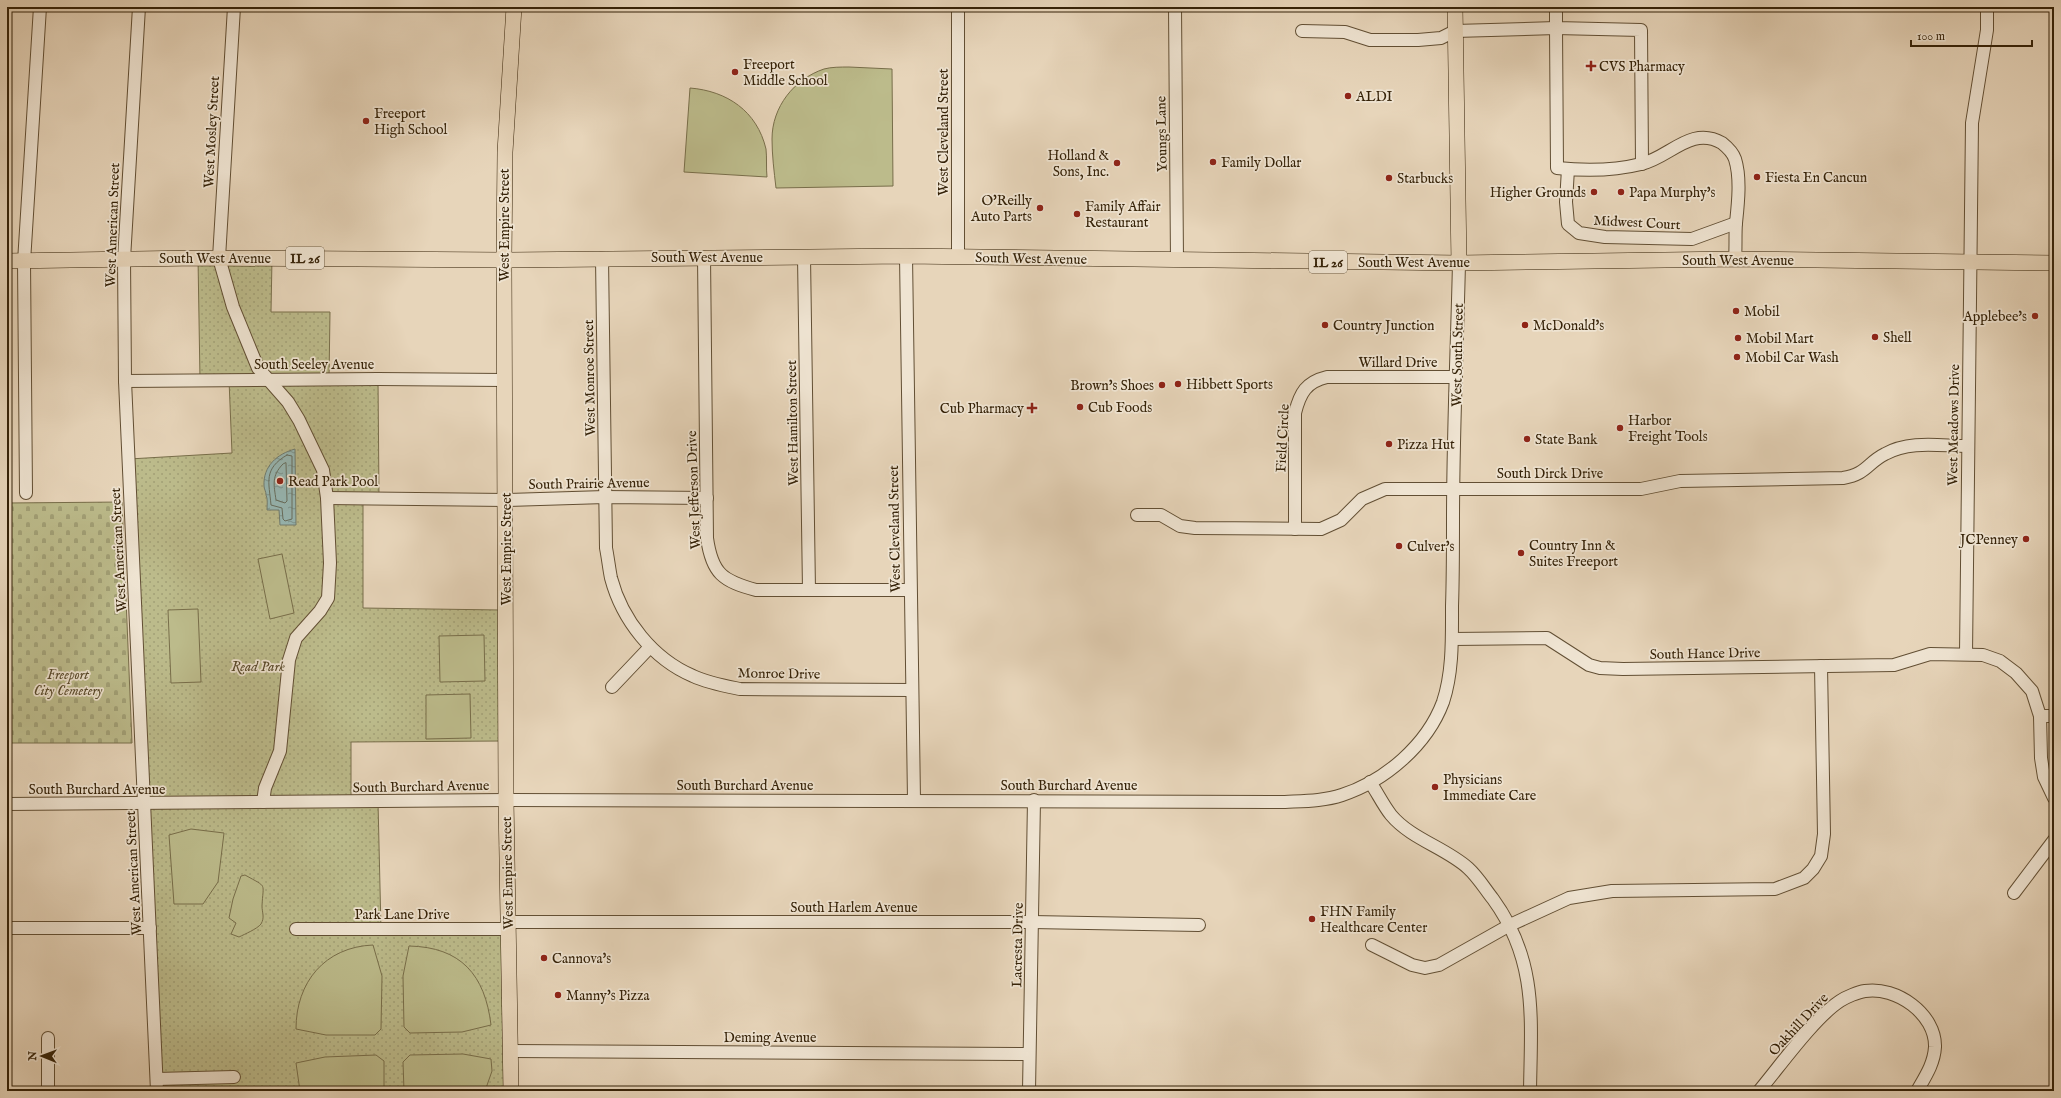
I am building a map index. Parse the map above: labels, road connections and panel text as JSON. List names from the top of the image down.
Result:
{
  "streets": {
    "main road": [
      "West Empire Street",
      "South West Avenue",
      "IL 26",
      "West South Street"
    ],
    "street": [
      "West Mosley Street",
      "West Cleveland Street",
      "Youngs Lane",
      "Midwest Court",
      "West American Street",
      "Willard Drive",
      "South Seeley Avenue",
      "West Monroe Street",
      "West Hamilton Street",
      "West Meadows Drive",
      "Field Circle",
      "South Dirck Drive",
      "South Prairie Avenue",
      "West Jefferson Drive",
      "South Hance Drive",
      "Monroe Drive",
      "South Burchard Avenue",
      "South Harlem Avenue",
      "Park Lane Drive",
      "Lacresta Drive",
      "Oakhill Drive",
      "Deming Avenue"
    ]
  },
  "crossings": [
    ["West Mosley Street", "South West Avenue"],
    ["West Cleveland Street", "South West Avenue"],
    ["West Cleveland Street", "West Jefferson Drive"],
    ["West Cleveland Street", "Monroe Drive"],
    ["West Cleveland Street", "South Burchard Avenue"],
    ["Youngs Lane", "South West Avenue"],
    ["West American Street", "South West Avenue"],
    ["West American Street", "South Seeley Avenue"],
    ["West American Street", "South Burchard Avenue"],
    ["West Empire Street", "South West Avenue"],
    ["West Empire Street", "South Seeley Avenue"],
    ["West Empire Street", "South Prairie Avenue"],
    ["West Empire Street", "South Burchard Avenue"],
    ["West Empire Street", "South Harlem Avenue"],
    ["West Empire Street", "Park Lane Drive"],
    ["West Empire Street", "Deming Avenue"],
    ["South West Avenue", "West South Street"],
    ["South West Avenue", "West Monroe Street"],
    ["South West Avenue", "West Hamilton Street"],
    ["South West Avenue", "West Meadows Drive"],
    ["South West Avenue", "West Jefferson Drive"],
    ["West South Street", "Willard Drive"],
    ["West South Street", "South Dirck Drive"],
    ["West South Street", "South Hance Drive"],
    ["West South Street", "South Burchard Avenue"],
    ["Willard Drive", "Field Circle"],
    ["West Monroe Street", "South Prairie Avenue"],
    ["West Monroe Street", "Monroe Drive"],
    ["West Hamilton Street", "West Jefferson Drive"],
    ["West Meadows Drive", "South Dirck Drive"],
    ["West Meadows Drive", "South Hance Drive"],
    ["Field Circle", "South Dirck Drive"],
    ["South Prairie Avenue", "West Jefferson Drive"],
    ["South Prairie Avenue", "Monroe Drive"],
    ["South Burchard Avenue", "Lacresta Drive"],
    ["South Harlem Avenue", "Park Lane Drive"],
    ["South Harlem Avenue", "Lacresta Drive"],
    ["Lacresta Drive", "Deming Avenue"]
  ],
  "parks": ["Read Park", "Freeport City Cemetery"],
  "places": {
    "health": ["CVS Pharmacy", "Cub Pharmacy"],
    "other": [
      "Freeport Middle School",
      "ALDI",
      "Freeport High School",
      "Family Dollar",
      "Holland & Sons, Inc.",
      "Fiesta En Cancun",
      "Starbucks",
      "Higher Grounds",
      "Papa Murphy's",
      "O'Reilly Auto Parts",
      "Family Affair Restaurant",
      "Mobil",
      "Applebee's",
      "Country Junction",
      "McDonald's",
      "Shell",
      "Mobil Mart",
      "Mobil Car Wash",
      "Hibbett Sports",
      "Brown's Shoes",
      "Cub Foods",
      "Harbor Freight Tools",
      "State Bank",
      "Pizza Hut",
      "Read Park Pool",
      "JCPenney",
      "Culver's",
      "Country Inn & Suites Freeport",
      "Physicians Immediate Care",
      "FHN Family Healthcare Center",
      "Cannova's",
      "Manny's Pizza"
    ]
  },
  "scale_bar": "100 m",
  "north": "left"
}
